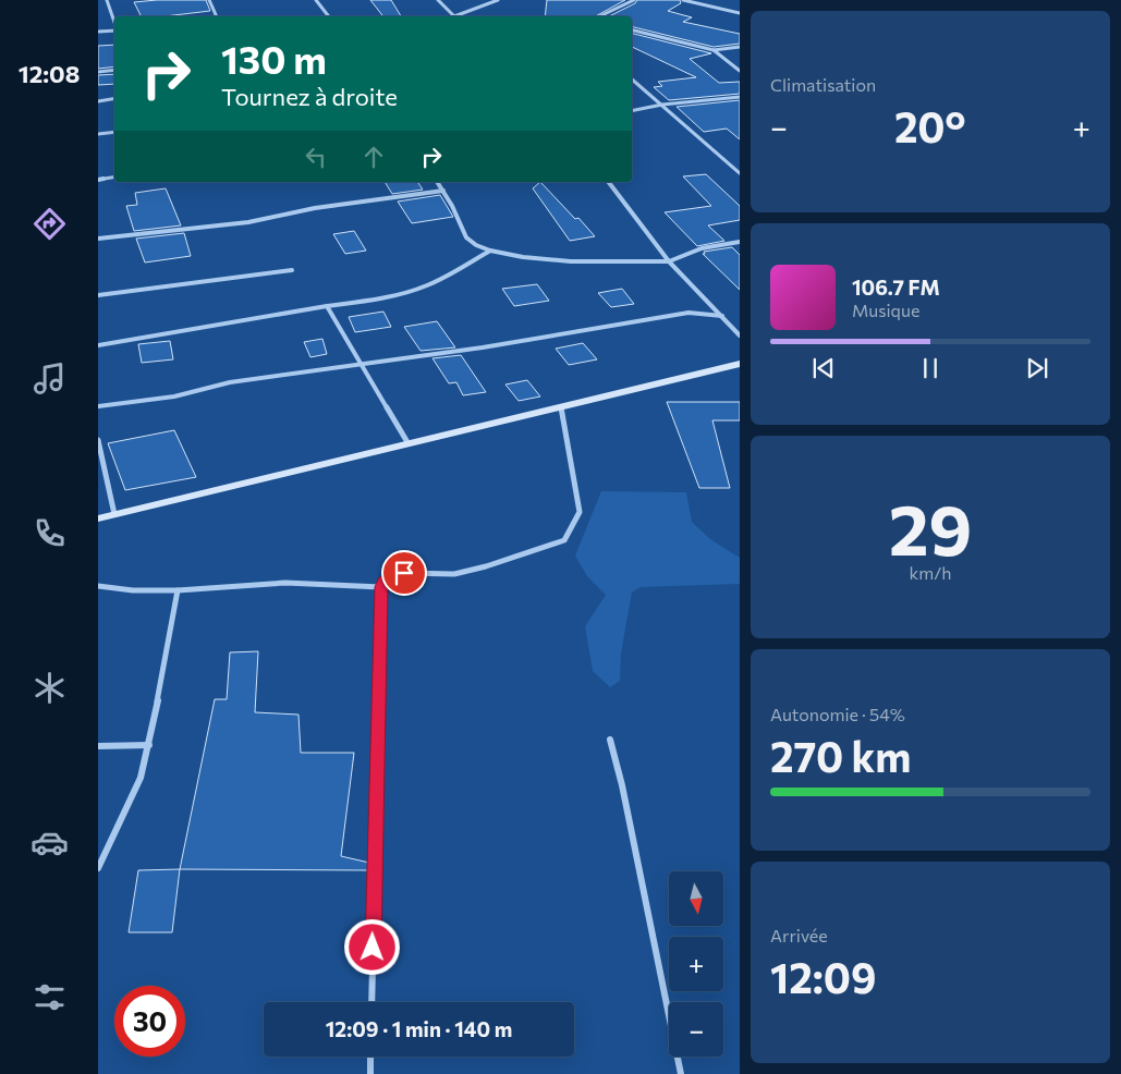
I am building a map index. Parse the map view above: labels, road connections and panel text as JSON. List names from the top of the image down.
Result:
{
  "north": "bottom",
  "page": {
    "tabs": "12:08",
    "tile": [
      "Climatisation",
      ["29", "km/h"],
      ["Autonomie · 54%", "270 km"],
      ["Arrivée", "12:09"]
    ],
    "turn": ["130 m", "Tournez à droite"],
    "heat": ["−", "20°", "+"],
    "song": ["106.7 FM", "Musique"],
    "map_buttons": ["+", "−"],
    "limit": "30",
    "trip": "12:09 · 1 min · 140 m"
  }
}
